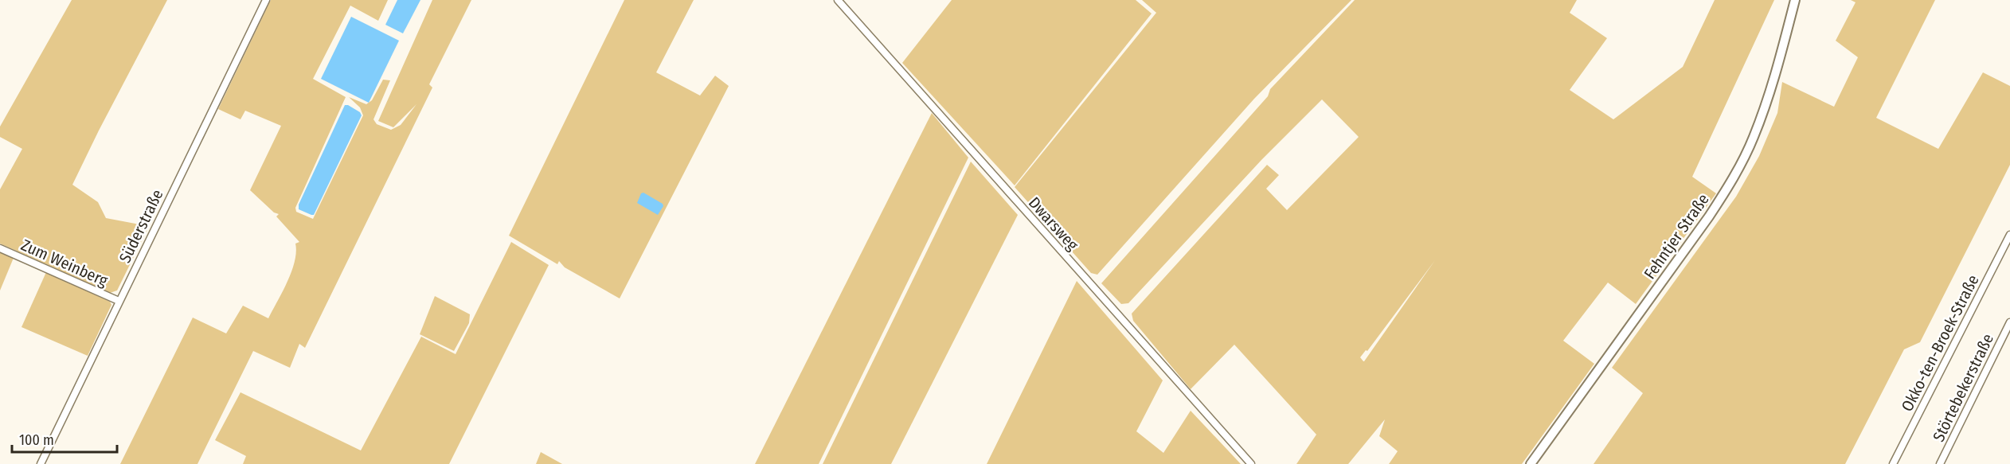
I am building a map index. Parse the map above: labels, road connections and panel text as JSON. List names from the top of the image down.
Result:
{
  "streets": {
    "street": [
      "Dwarsweg",
      "Süderstraße",
      "Fehntjer Straße",
      "Zum Weinberg",
      "Okko-ten-Broek-Straße",
      "Störtebekerstraße"
    ]
  },
  "crossings": [
    ["Süderstraße", "Zum Weinberg"]
  ],
  "scale_bar": "100 m"
}
